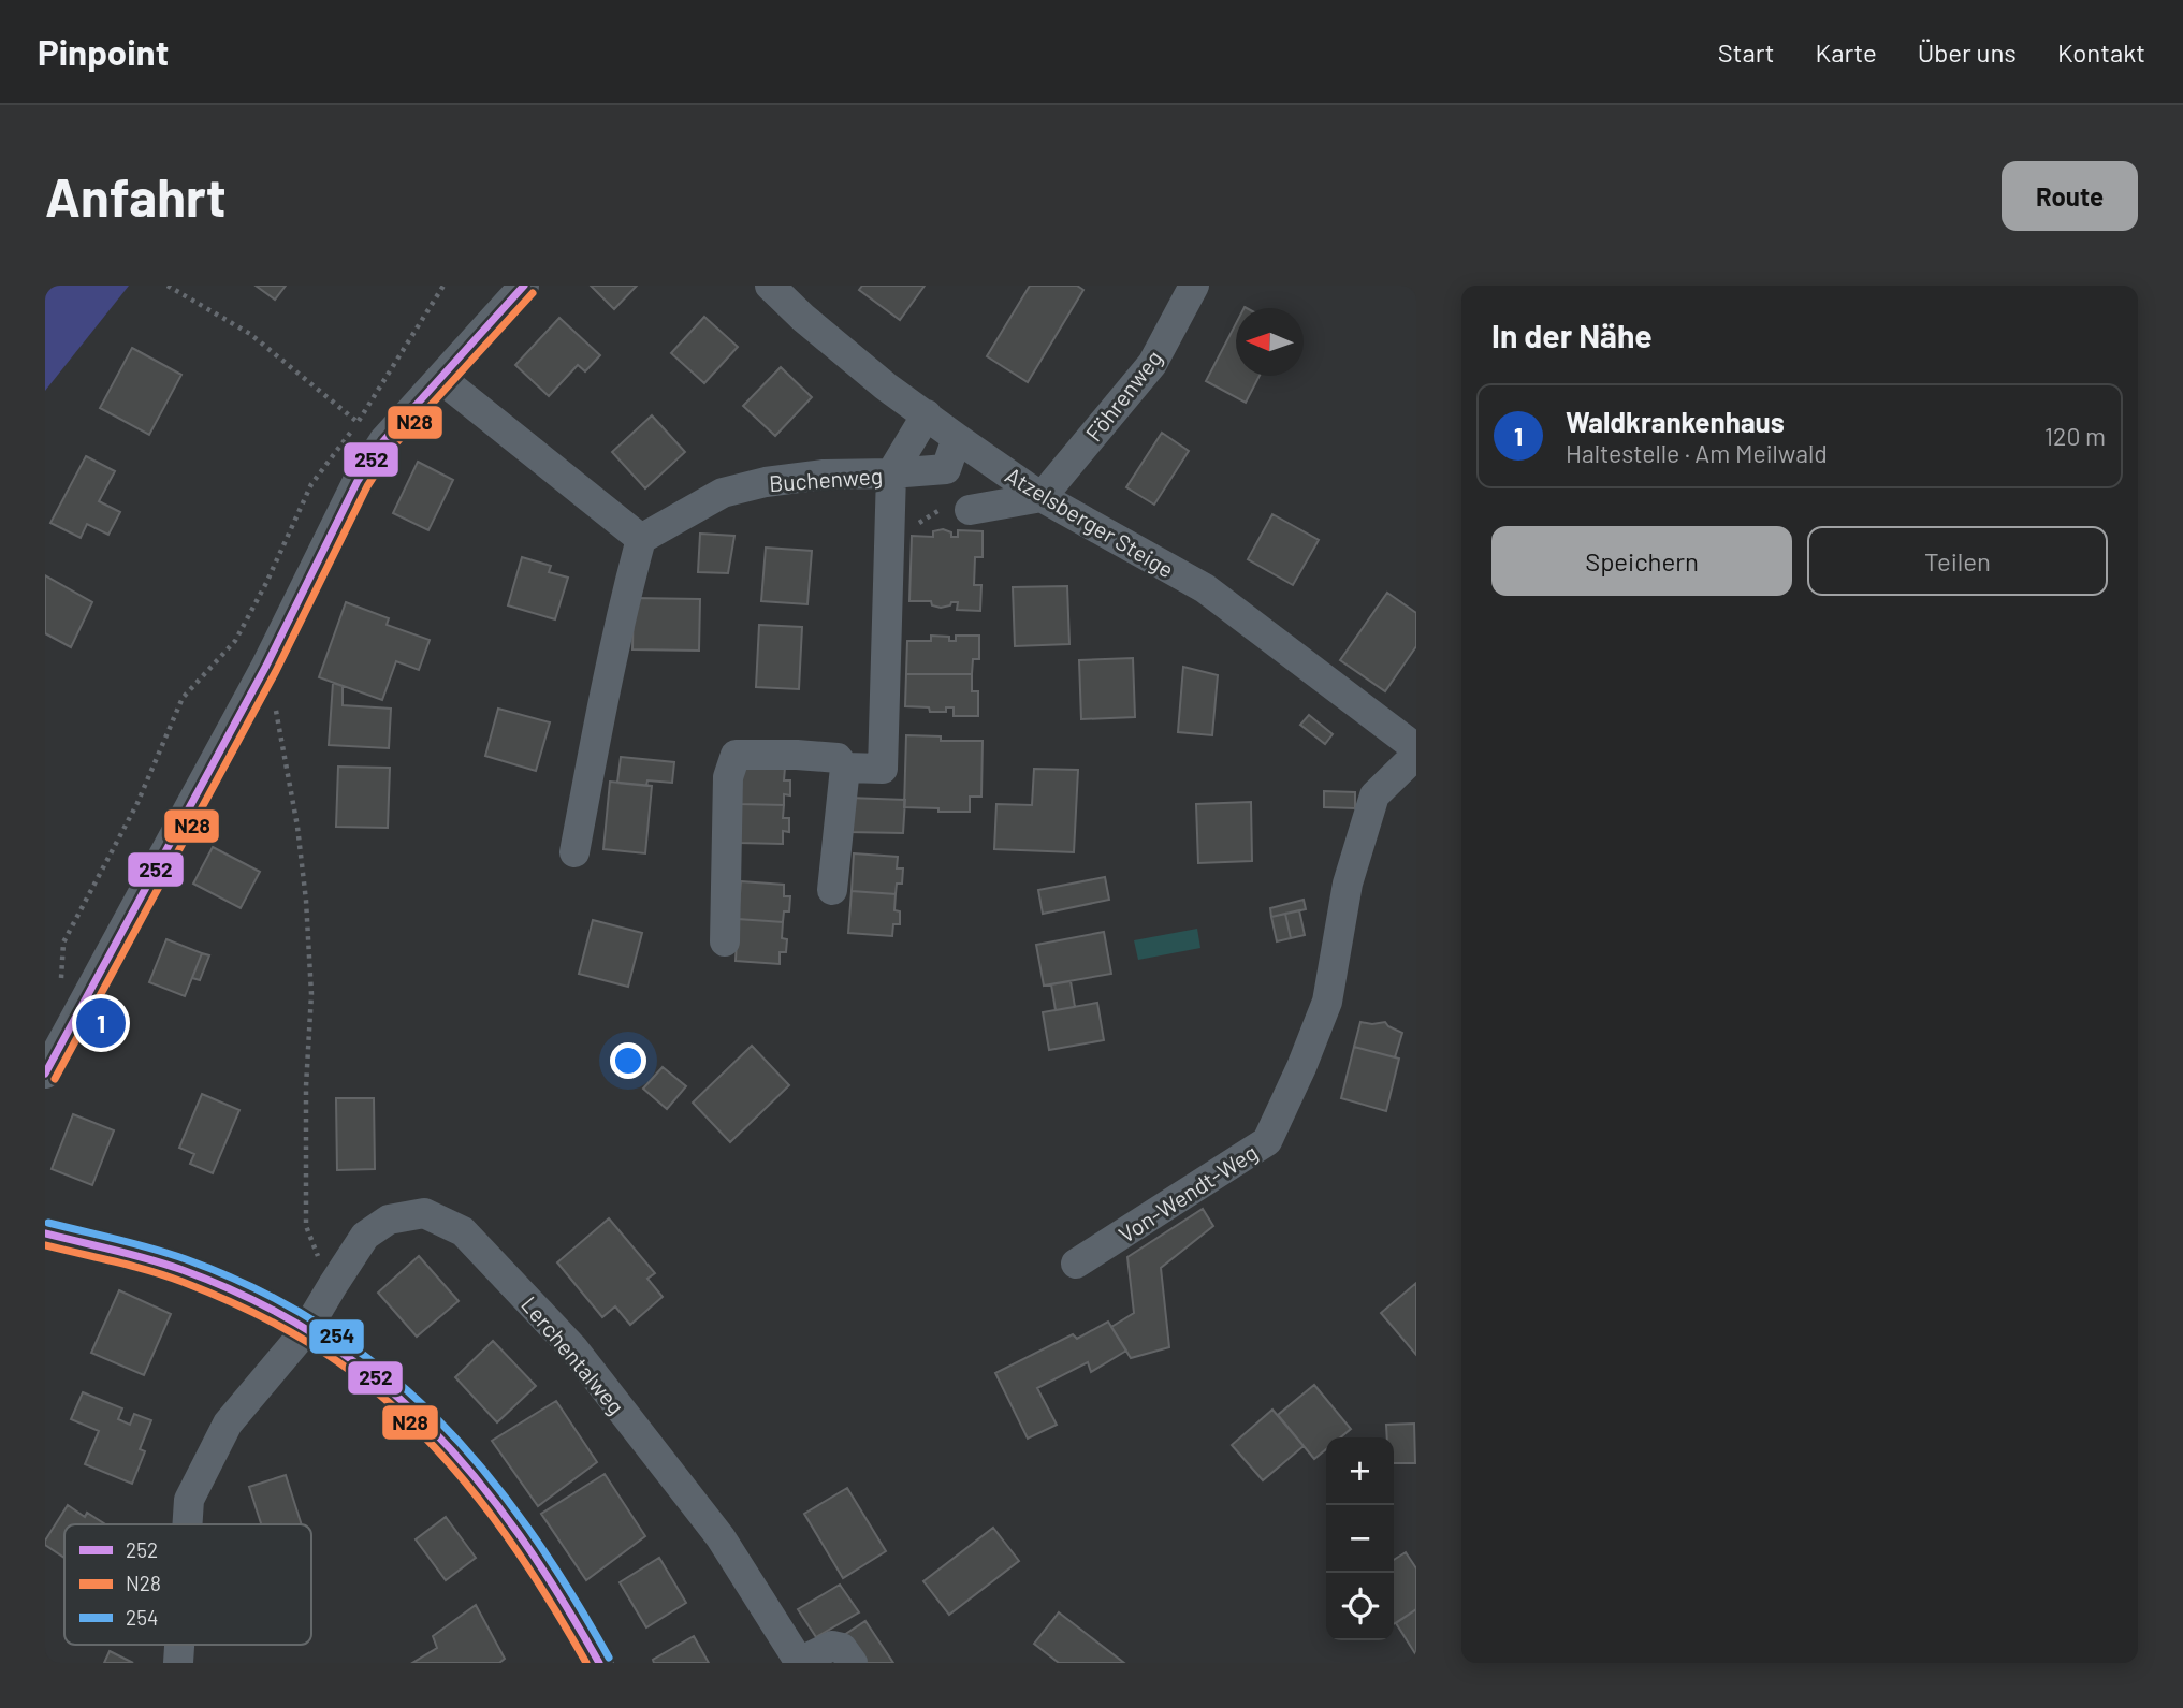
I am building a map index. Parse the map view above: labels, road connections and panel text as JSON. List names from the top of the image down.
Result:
{
  "streets": {
    "street": [
      "Föhrenweg",
      "Buchenweg",
      "Atzelsberger Steige",
      "Von-Wendt-Weg",
      "Lerchentalweg"
    ]
  },
  "crossings": [
    ["Föhrenweg", "Atzelsberger Steige"],
    ["Buchenweg", "Atzelsberger Steige"]
  ],
  "lines": ["transit line 252", "transit line N28", "transit line 254"],
  "legend": ["252", "N28", "254"],
  "north": "left",
  "page": {
    "header": "Pinpoint",
    "nav": [
      "Start",
      "Karte",
      "Über uns",
      "Kontakt"
    ],
    "buttons": [
      "Route",
      ["Speichern", "Teilen"]
    ],
    "title": "Anfahrt",
    "heading": "In der Nähe",
    "list": [
      {
        "mark": "1",
        "name": "Waldkrankenhaus",
        "note": "Haltestelle · Am Meilwald",
        "value": "120 m"
      }
    ],
    "pins": "1",
    "map_buttons": ["+", "−"]
  }
}
